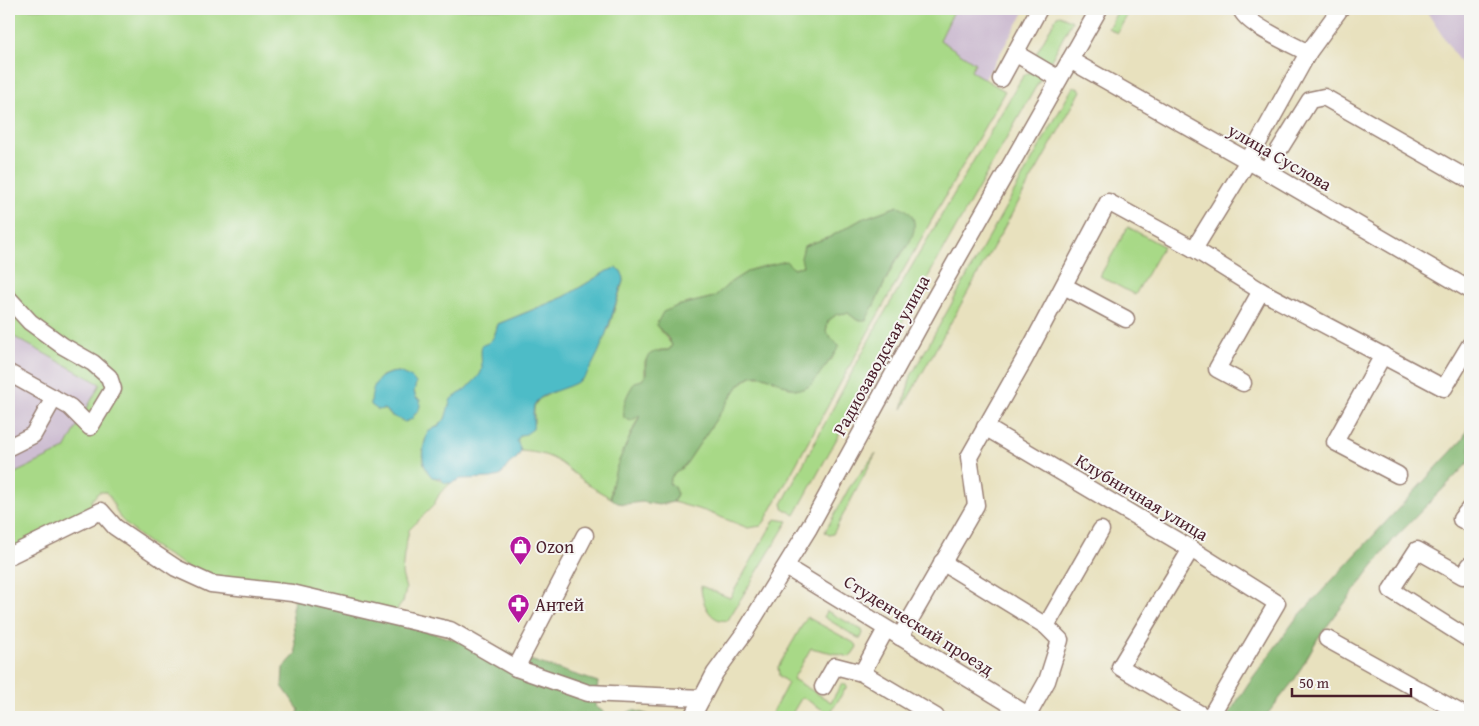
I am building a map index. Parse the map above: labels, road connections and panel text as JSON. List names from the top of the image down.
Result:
{
  "streets": {
    "street": [
      "улица Суслова",
      "Радиозаводская улица",
      "Клубничная улица",
      "Студенческий проезд"
    ]
  },
  "crossings": [
    ["улица Суслова", "Радиозаводская улица"],
    ["Радиозаводская улица", "Студенческий проезд"]
  ],
  "places": {
    "shop": ["Ozon"],
    "pharmacy": ["Антей"]
  },
  "scale_bar": "50 m"
}
